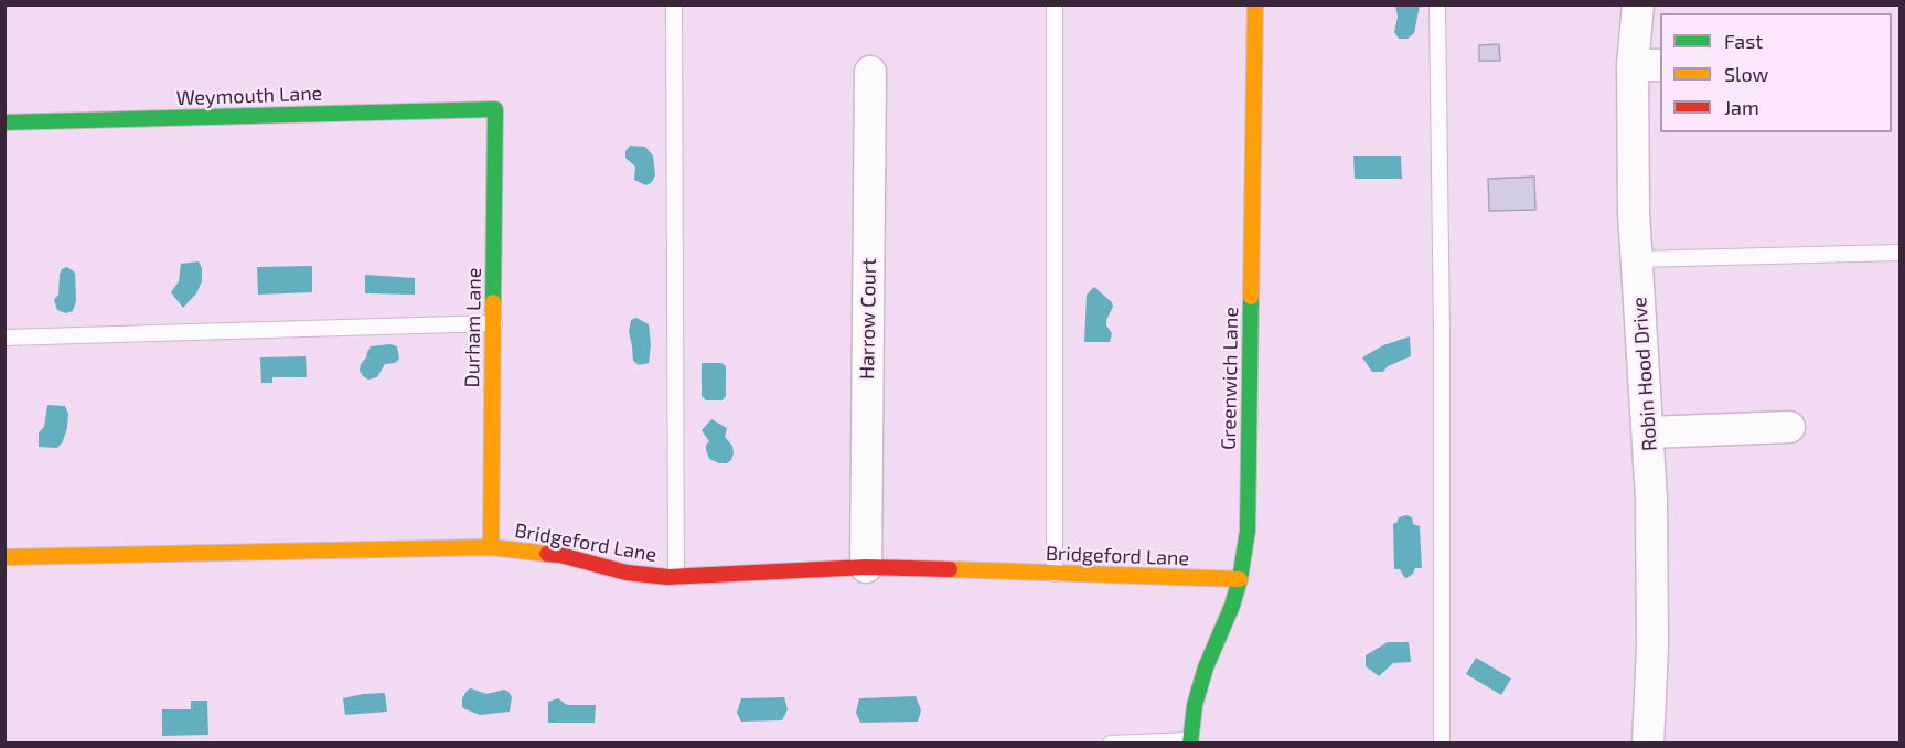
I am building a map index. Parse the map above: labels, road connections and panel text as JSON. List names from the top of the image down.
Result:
{
  "streets": {
    "street": [
      "Weymouth Lane",
      "Harrow Court",
      "Durham Lane",
      "Robin Hood Drive",
      "Greenwich Lane",
      "Bridgeford Lane"
    ]
  },
  "crossings": [
    ["Weymouth Lane", "Durham Lane"],
    ["Harrow Court", "Bridgeford Lane"],
    ["Durham Lane", "Bridgeford Lane"],
    ["Greenwich Lane", "Bridgeford Lane"]
  ],
  "legend": ["Fast", "Slow", "Jam"]
}
